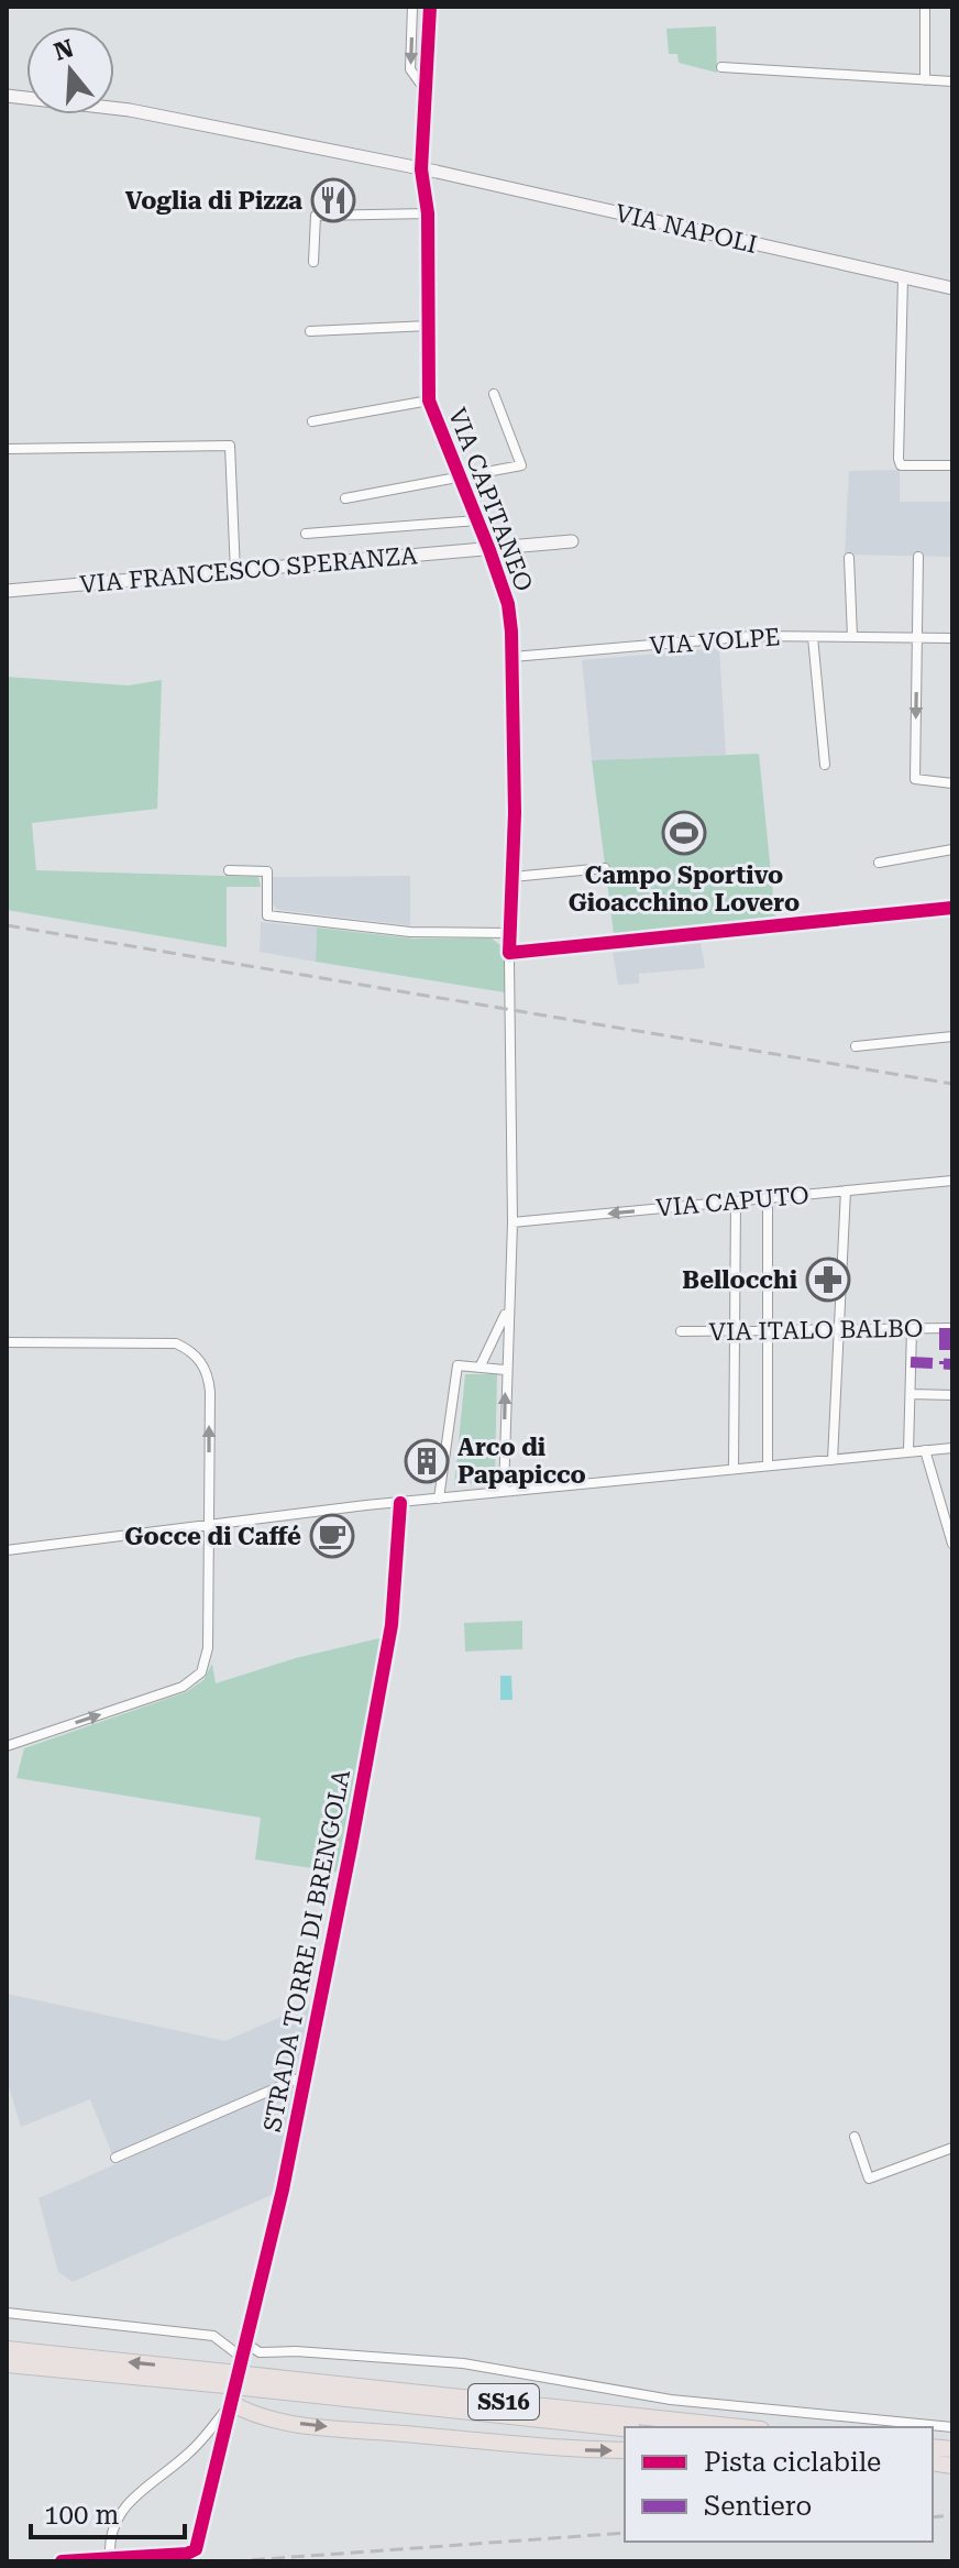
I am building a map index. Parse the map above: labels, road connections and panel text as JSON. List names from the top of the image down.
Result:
{
  "streets": {
    "highway": ["SS16"],
    "street": [
      "VIA NAPOLI",
      "VIA CAPITANEO",
      "VIA FRANCESCO SPERANZA",
      "VIA VOLPE",
      "VIA CAPUTO",
      "VIA ITALO BALBO",
      "STRADA TORRE DI BRENGOLA"
    ]
  },
  "crossings": [
    ["VIA NAPOLI", "VIA CAPITANEO"],
    ["VIA CAPITANEO", "VIA FRANCESCO SPERANZA"],
    ["VIA CAPITANEO", "VIA VOLPE"],
    ["VIA CAPITANEO", "VIA CAPUTO"]
  ],
  "one_way": ["VIA CAPUTO"],
  "places": {
    "restaurant": ["Voglia di Pizza"],
    "sports": ["Campo Sportivo Gioacchino Lovero"],
    "pharmacy": ["Bellocchi"],
    "building": ["Arco di Papapicco"],
    "cafe": ["Gocce di Caffé"]
  },
  "legend": ["Pista ciclabile", "Sentiero"],
  "scale_bar": "100 m",
  "north": "top"
}
